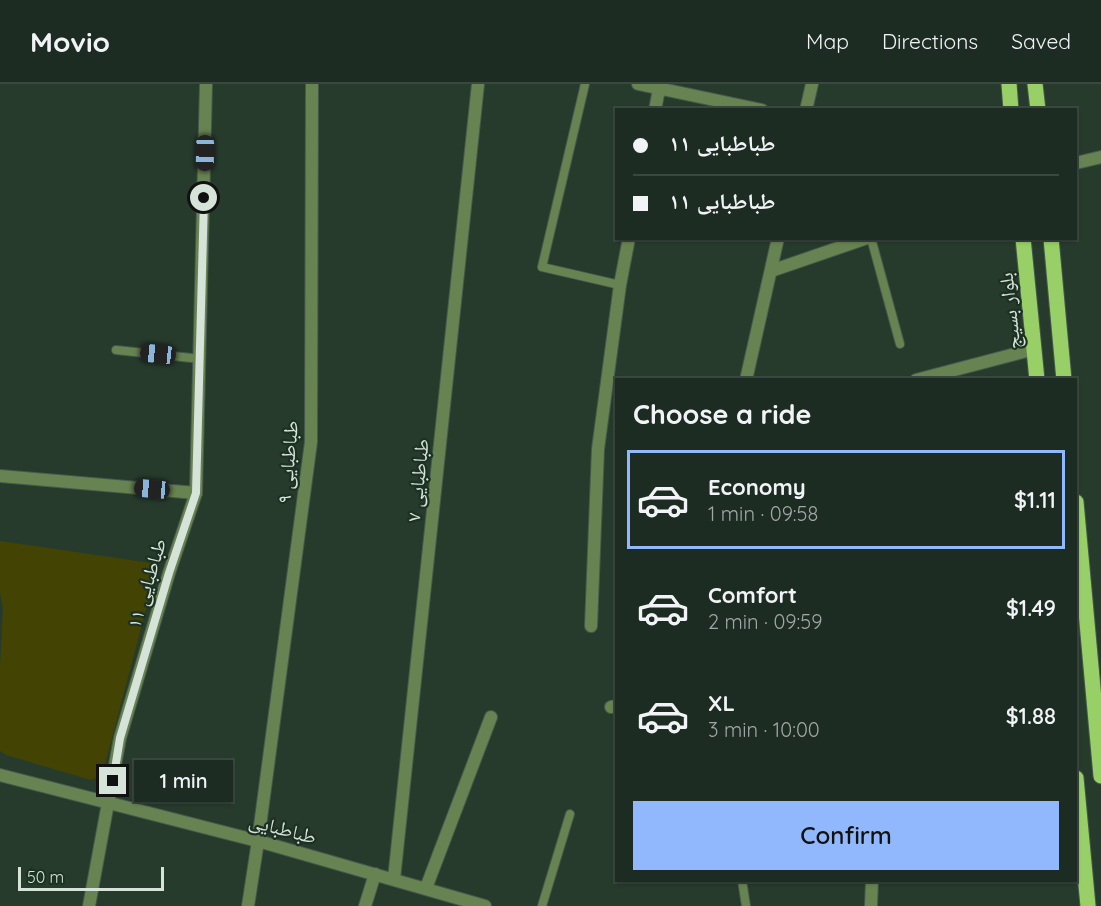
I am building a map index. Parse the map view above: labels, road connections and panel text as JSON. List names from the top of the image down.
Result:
{
  "streets": {
    "main road": ["بلوار بسیج"],
    "street": [
      "طباطبایی ۹",
      "طباطبایی ۷",
      "طباطبایی ۱۱",
      "طباطبایی"
    ]
  },
  "crossings": [
    ["طباطبایی ۹", "طباطبایی"],
    ["طباطبایی ۷", "طباطبایی"],
    ["طباطبایی ۱۱", "طباطبایی"]
  ],
  "scale_bar": "50 m",
  "page": {
    "header": "Movio",
    "nav": ["Map", "Directions", "Saved"],
    "banner": ["طباطبایی ۱۱", "طباطبایی ۱۱"],
    "heading": "Choose a ride",
    "list": [
      {
        "name": "Economy",
        "note": "1 min · 09:58",
        "value": "$1.11"
      },
      {
        "name": "Comfort",
        "note": "2 min · 09:59",
        "value": "$1.49"
      },
      {
        "name": "XL",
        "note": "3 min · 10:00",
        "value": "$1.88"
      }
    ],
    "bubble": "1 min",
    "buttons": "Confirm",
    "scale": "50 m"
  }
}
